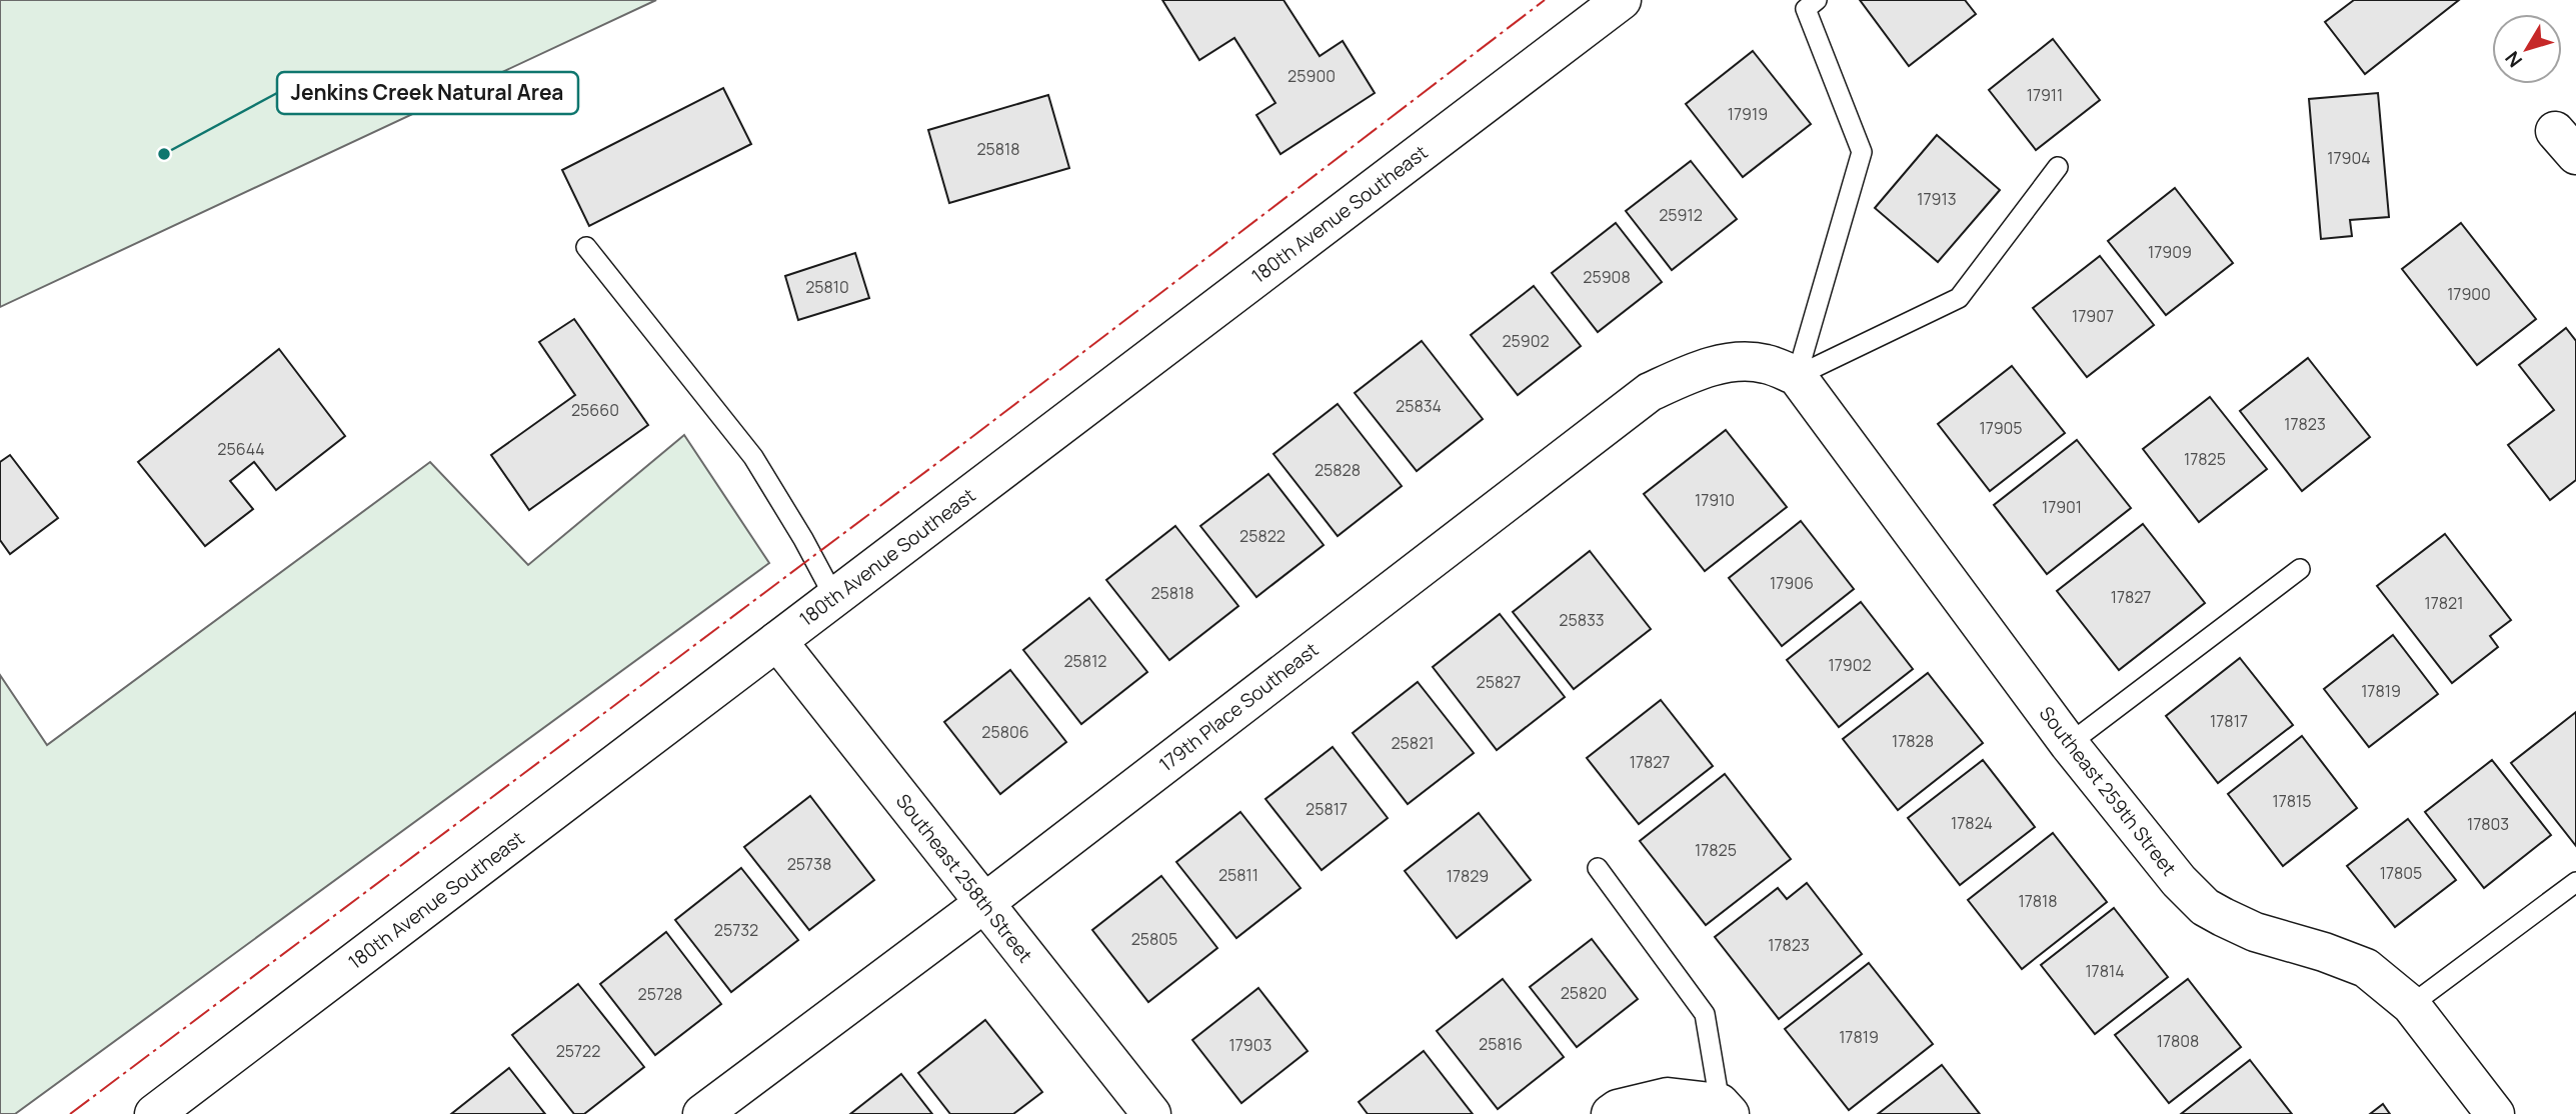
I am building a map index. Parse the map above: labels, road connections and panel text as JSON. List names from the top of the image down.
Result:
{
  "streets": {
    "street": [
      "180th Avenue Southeast",
      "179th Place Southeast",
      "Southeast 259th Street",
      "Southeast 258th Street"
    ]
  },
  "crossings": [
    ["180th Avenue Southeast", "Southeast 258th Street"],
    ["179th Place Southeast", "Southeast 259th Street"],
    ["179th Place Southeast", "Southeast 258th Street"]
  ],
  "places": ["Jenkins Creek Natural Area"],
  "house_numbers": [
    "25900",
    "17911",
    "17919",
    "25818",
    "17904",
    "17913",
    "25912",
    "17909",
    "25908",
    "25810",
    "17900",
    "17907",
    "25902",
    "25834",
    "25660",
    "17823",
    "17905",
    "25644",
    "17825",
    "25828",
    "17910",
    "17901",
    "25822",
    "17906",
    "25818",
    "17827",
    "17821",
    "25833",
    "25812",
    "17902",
    "25827",
    "17819",
    "17817",
    "25806",
    "17828",
    "25821",
    "17827",
    "17815",
    "25817",
    "17824",
    "17803",
    "17825",
    "25738",
    "17805",
    "25811",
    "17829",
    "17818",
    "25732",
    "25805",
    "17823",
    "17814",
    "25820",
    "25728",
    "17819",
    "17808",
    "25816",
    "17903",
    "25722"
  ],
  "north": "bottom left"
}
